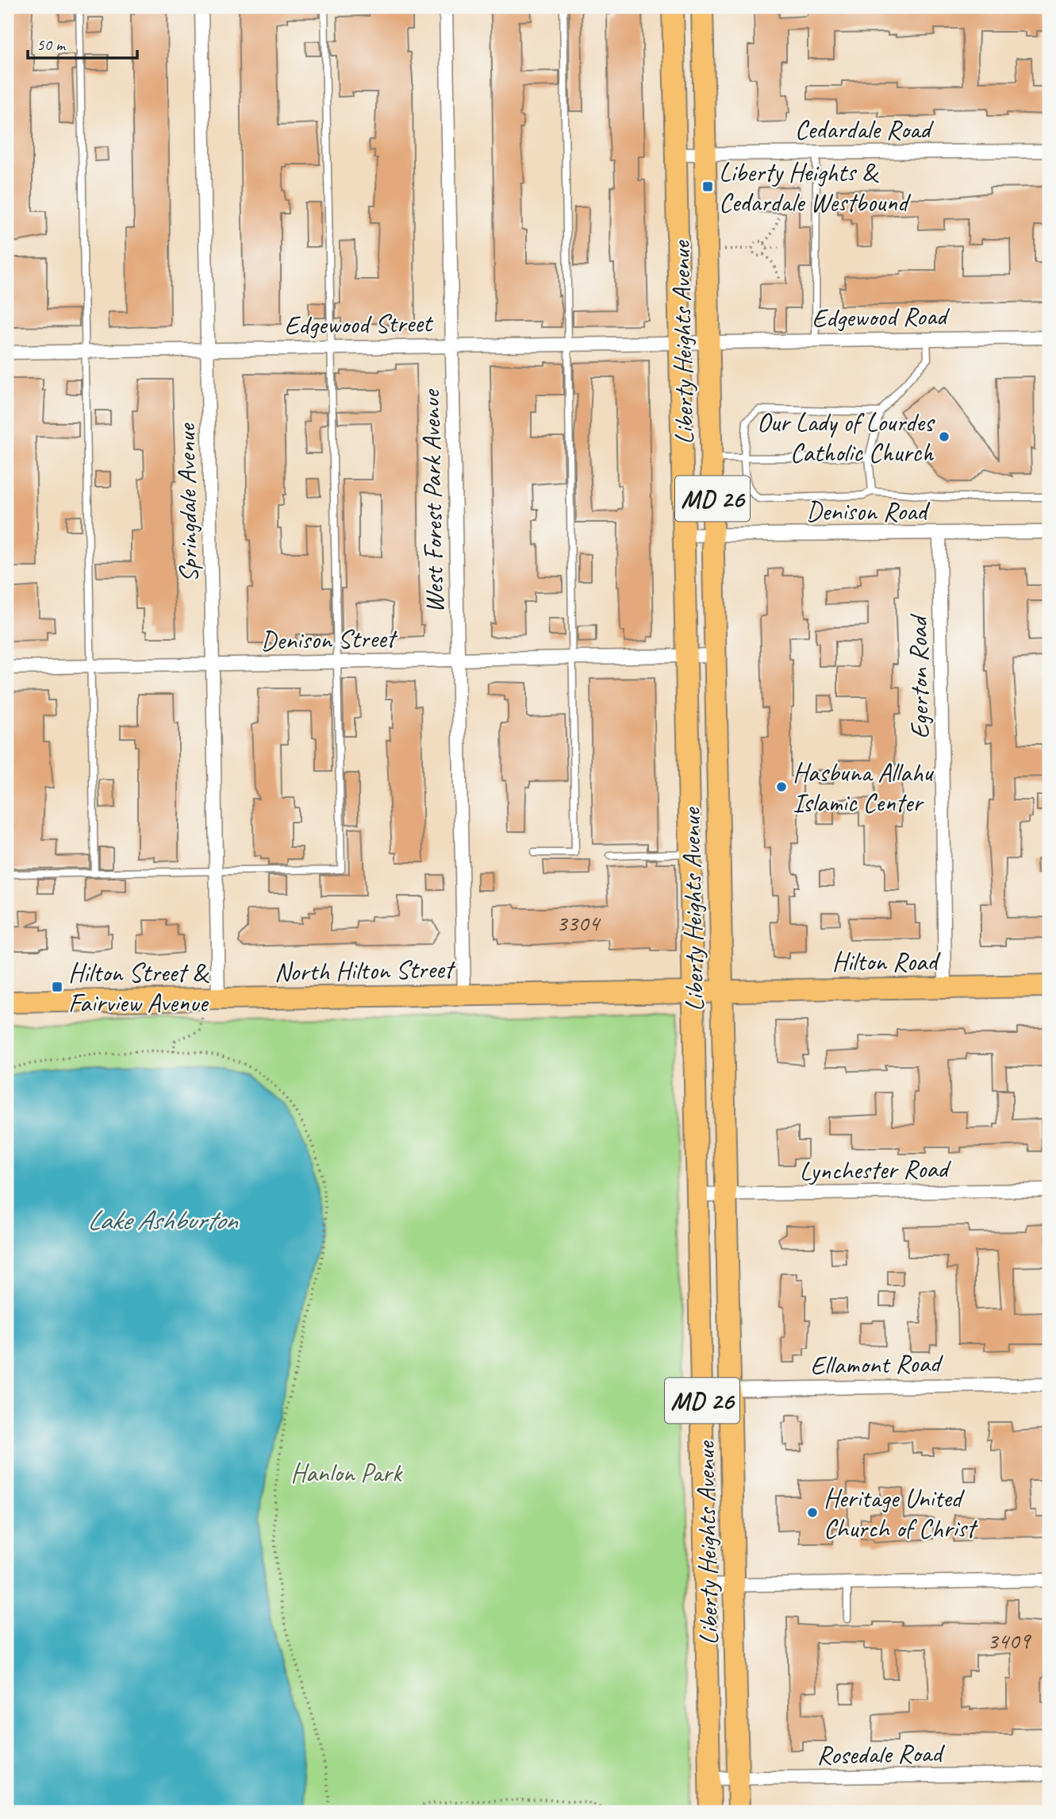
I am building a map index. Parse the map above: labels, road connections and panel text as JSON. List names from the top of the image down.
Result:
{
  "streets": {
    "main road": [
      "Liberty Heights Avenue",
      "MD 26",
      "Hilton Road",
      "North Hilton Street"
    ],
    "street": [
      "Cedardale Road",
      "Edgewood Road",
      "Edgewood Street",
      "West Forest Park Avenue",
      "Springdale Avenue",
      "Denison Road",
      "Denison Street",
      "Egerton Road",
      "Lynchester Road",
      "Ellamont Road",
      "Rosedale Road"
    ]
  },
  "crossings": [
    ["Cedardale Road", "Liberty Heights Avenue"],
    ["Edgewood Road", "Edgewood Street"],
    ["Edgewood Road", "Liberty Heights Avenue"],
    ["Edgewood Street", "Liberty Heights Avenue"],
    ["Edgewood Street", "West Forest Park Avenue"],
    ["Edgewood Street", "Springdale Avenue"],
    ["Liberty Heights Avenue", "Denison Road"],
    ["Liberty Heights Avenue", "Denison Street"],
    ["Liberty Heights Avenue", "Hilton Road"],
    ["Liberty Heights Avenue", "North Hilton Street"],
    ["Liberty Heights Avenue", "Lynchester Road"],
    ["Liberty Heights Avenue", "Ellamont Road"],
    ["Liberty Heights Avenue", "Rosedale Road"],
    ["West Forest Park Avenue", "Denison Street"],
    ["West Forest Park Avenue", "North Hilton Street"],
    ["Springdale Avenue", "Denison Street"],
    ["Springdale Avenue", "North Hilton Street"],
    ["Denison Road", "Egerton Road"],
    ["Egerton Road", "Hilton Road"],
    ["Hilton Road", "North Hilton Street"]
  ],
  "water": ["Lake Ashburton"],
  "parks": ["Hanlon Park"],
  "places": {
    "transit": ["Liberty Heights & Cedardale Westbound", "Hilton Street & Fairview Avenue"],
    "other": ["Our Lady of Lourdes Catholic Church", "Hasbuna Allahu Islamic Center", "Heritage United Church of Christ"]
  },
  "house_numbers": ["3304", "3409"],
  "scale_bar": "50 m"
}
